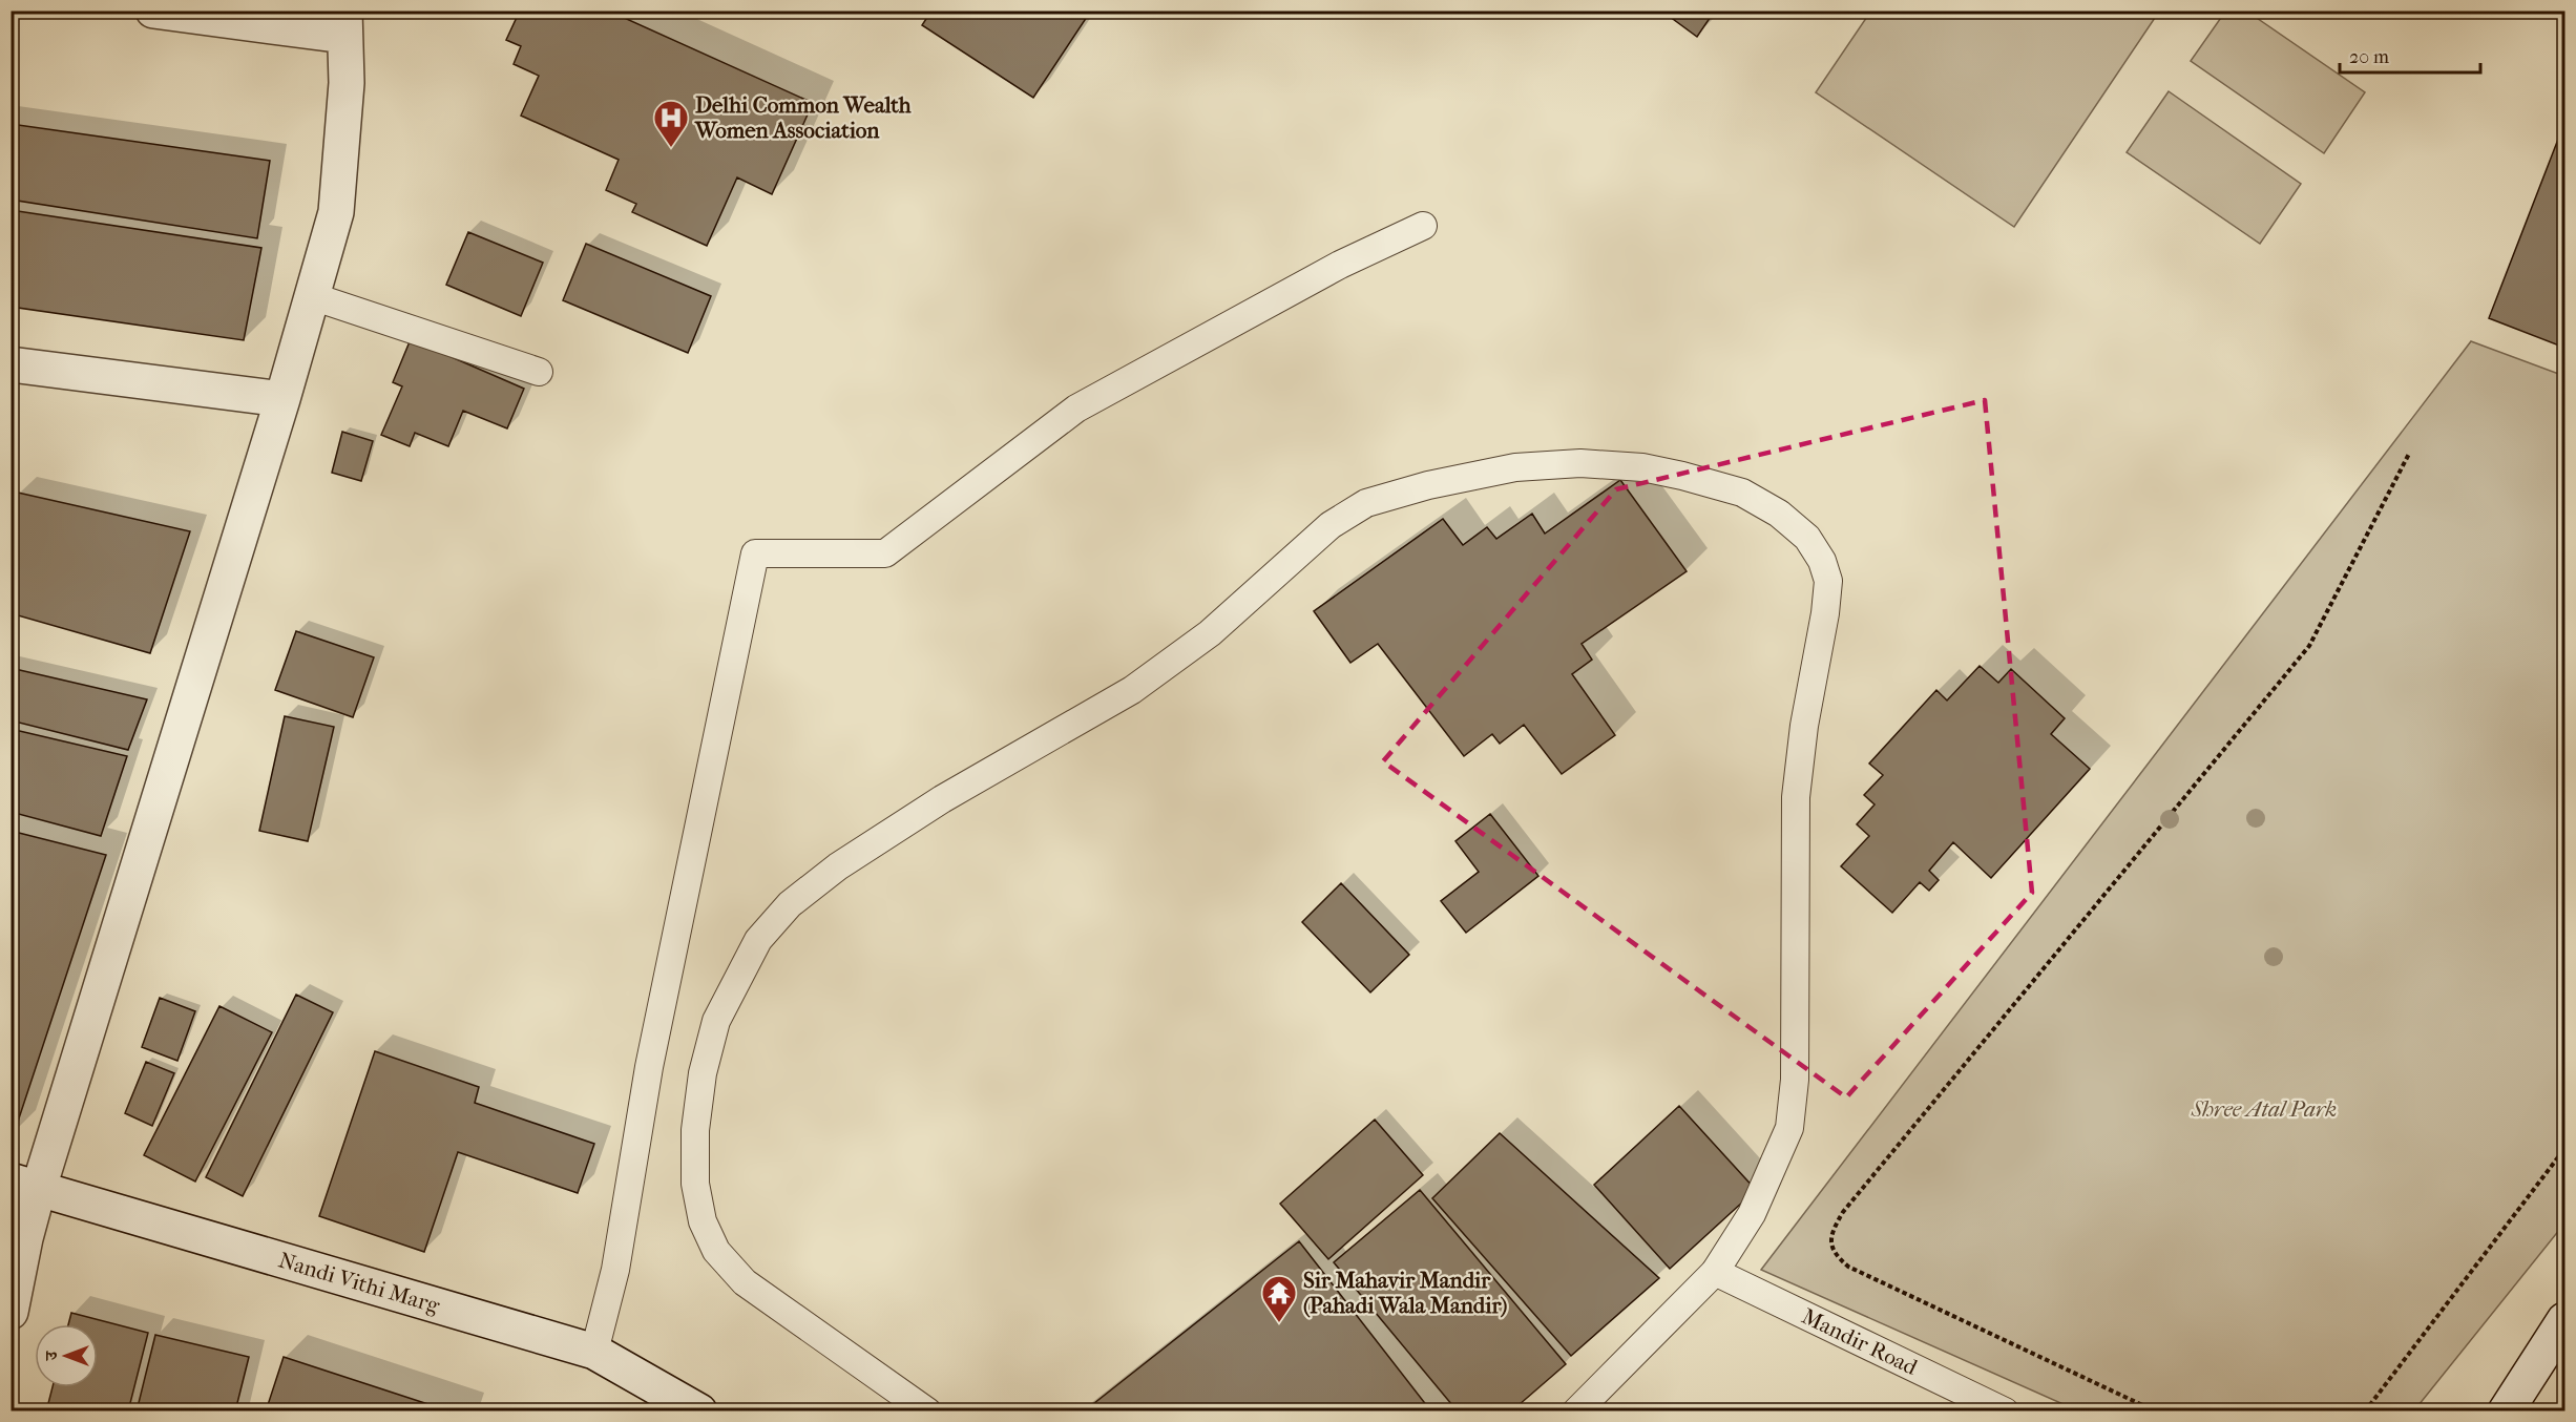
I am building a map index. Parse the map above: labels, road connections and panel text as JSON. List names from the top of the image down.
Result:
{
  "streets": {
    "street": ["Nandi Vithi Marg"],
    "lane": ["Mandir Road"]
  },
  "parks": ["Shree Atal Park"],
  "places": {
    "hospital": ["Delhi Common Wealth Women Association"],
    "temple": ["Sir Mahavir Mandir (Pahadi Wala Mandir)"]
  },
  "scale_bar": "20 m",
  "north": "left"
}
